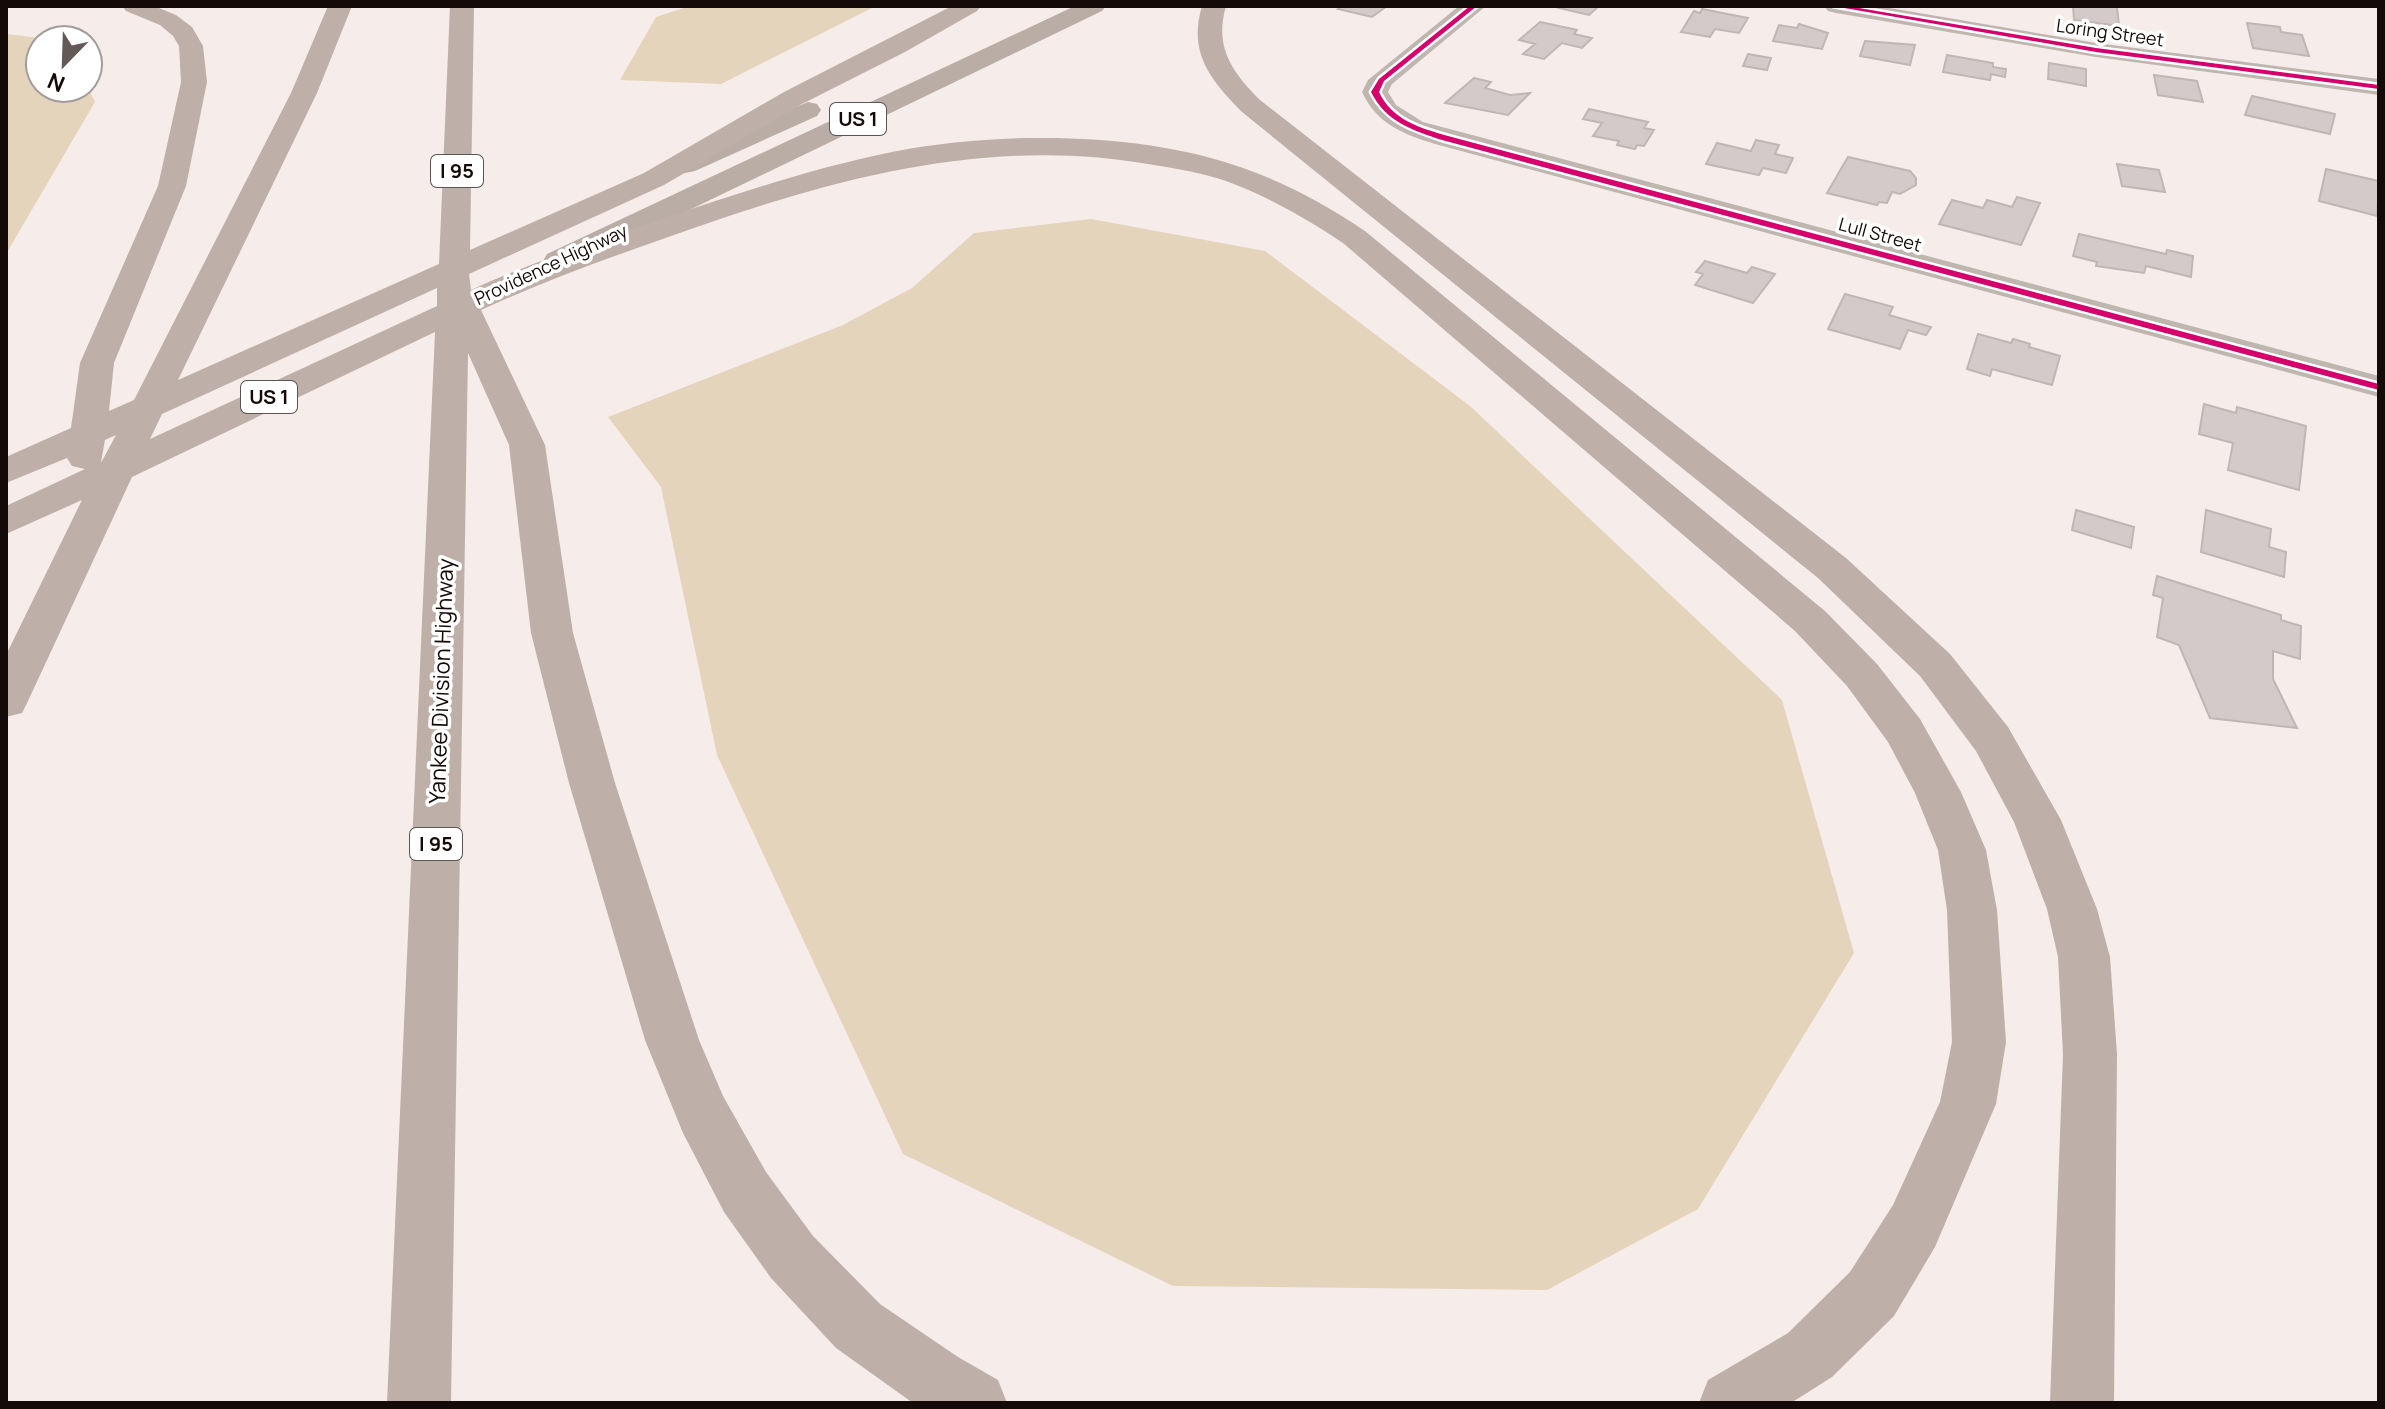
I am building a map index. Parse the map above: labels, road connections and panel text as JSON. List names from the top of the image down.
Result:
{
  "streets": {
    "highway": [
      "US 1",
      "I 95",
      "Providence Highway",
      "Yankee Division Highway"
    ],
    "street": ["Loring Street", "Lull Street"]
  },
  "north": "bottom left"
}
